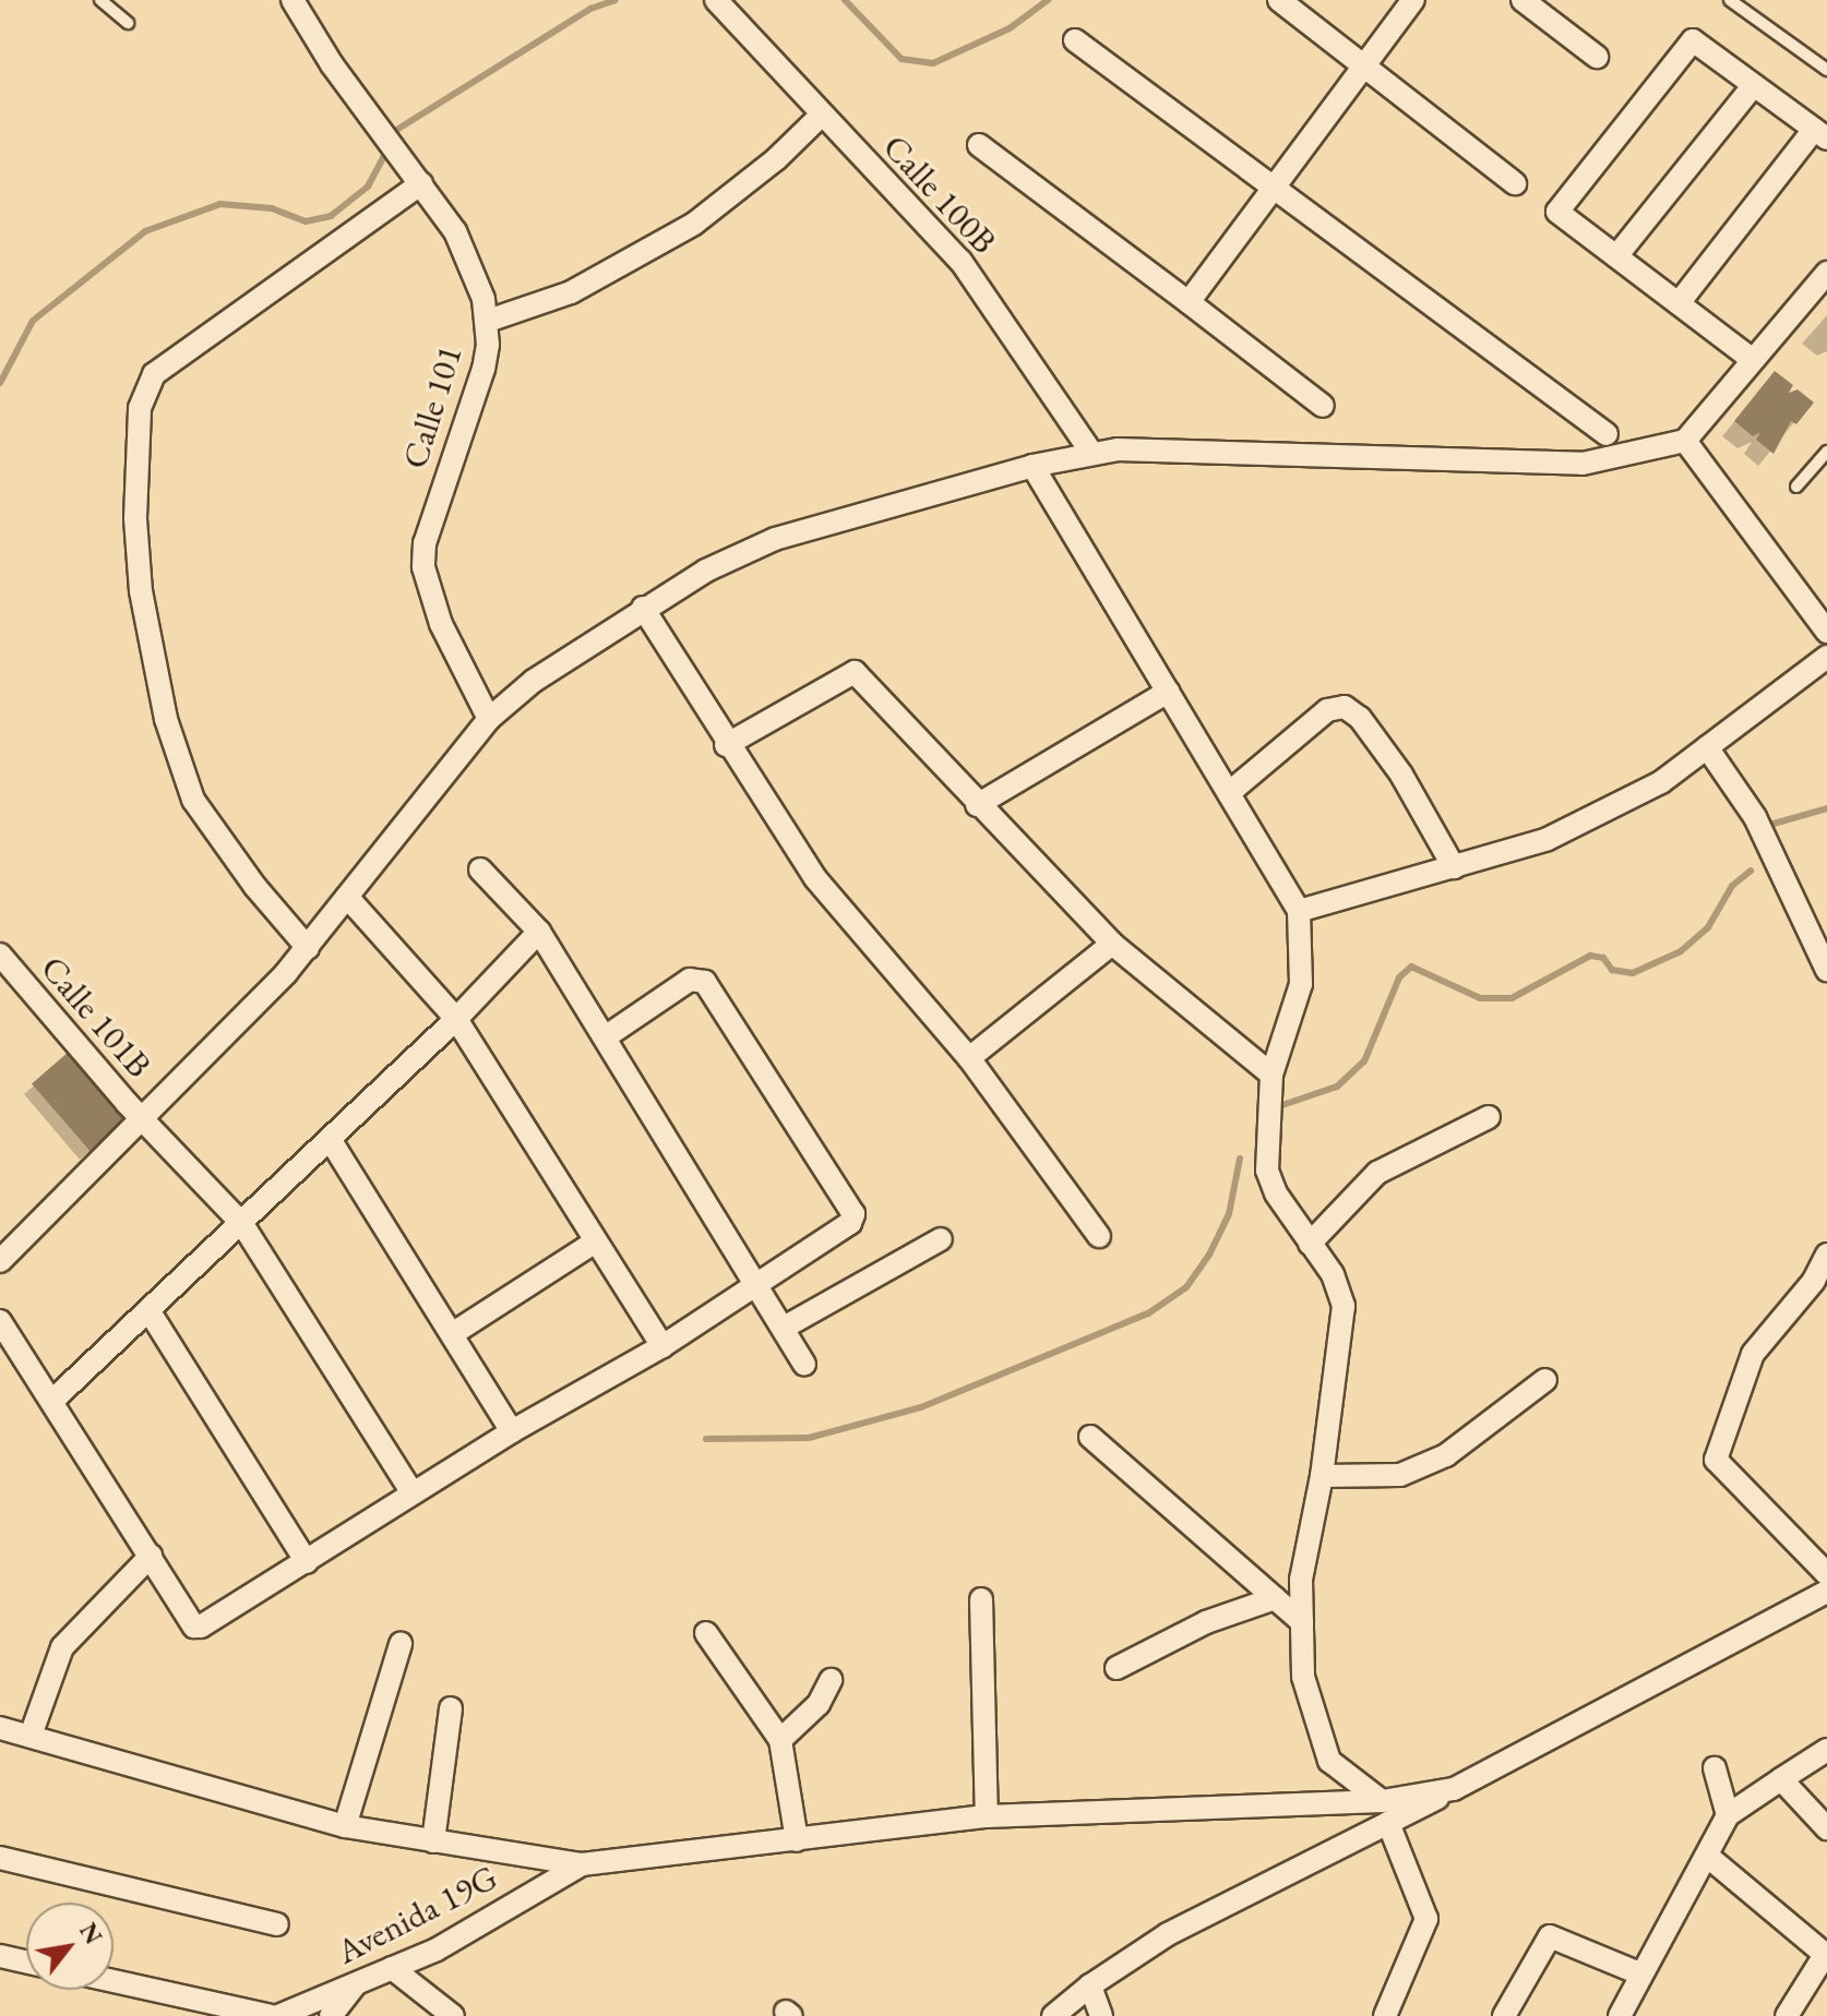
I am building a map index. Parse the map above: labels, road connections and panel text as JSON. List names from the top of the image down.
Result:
{
  "streets": {
    "street": [
      "Calle 100B",
      "Calle 101",
      "Calle 101B",
      "Avenida 19G"
    ]
  },
  "north": "top right"
}
